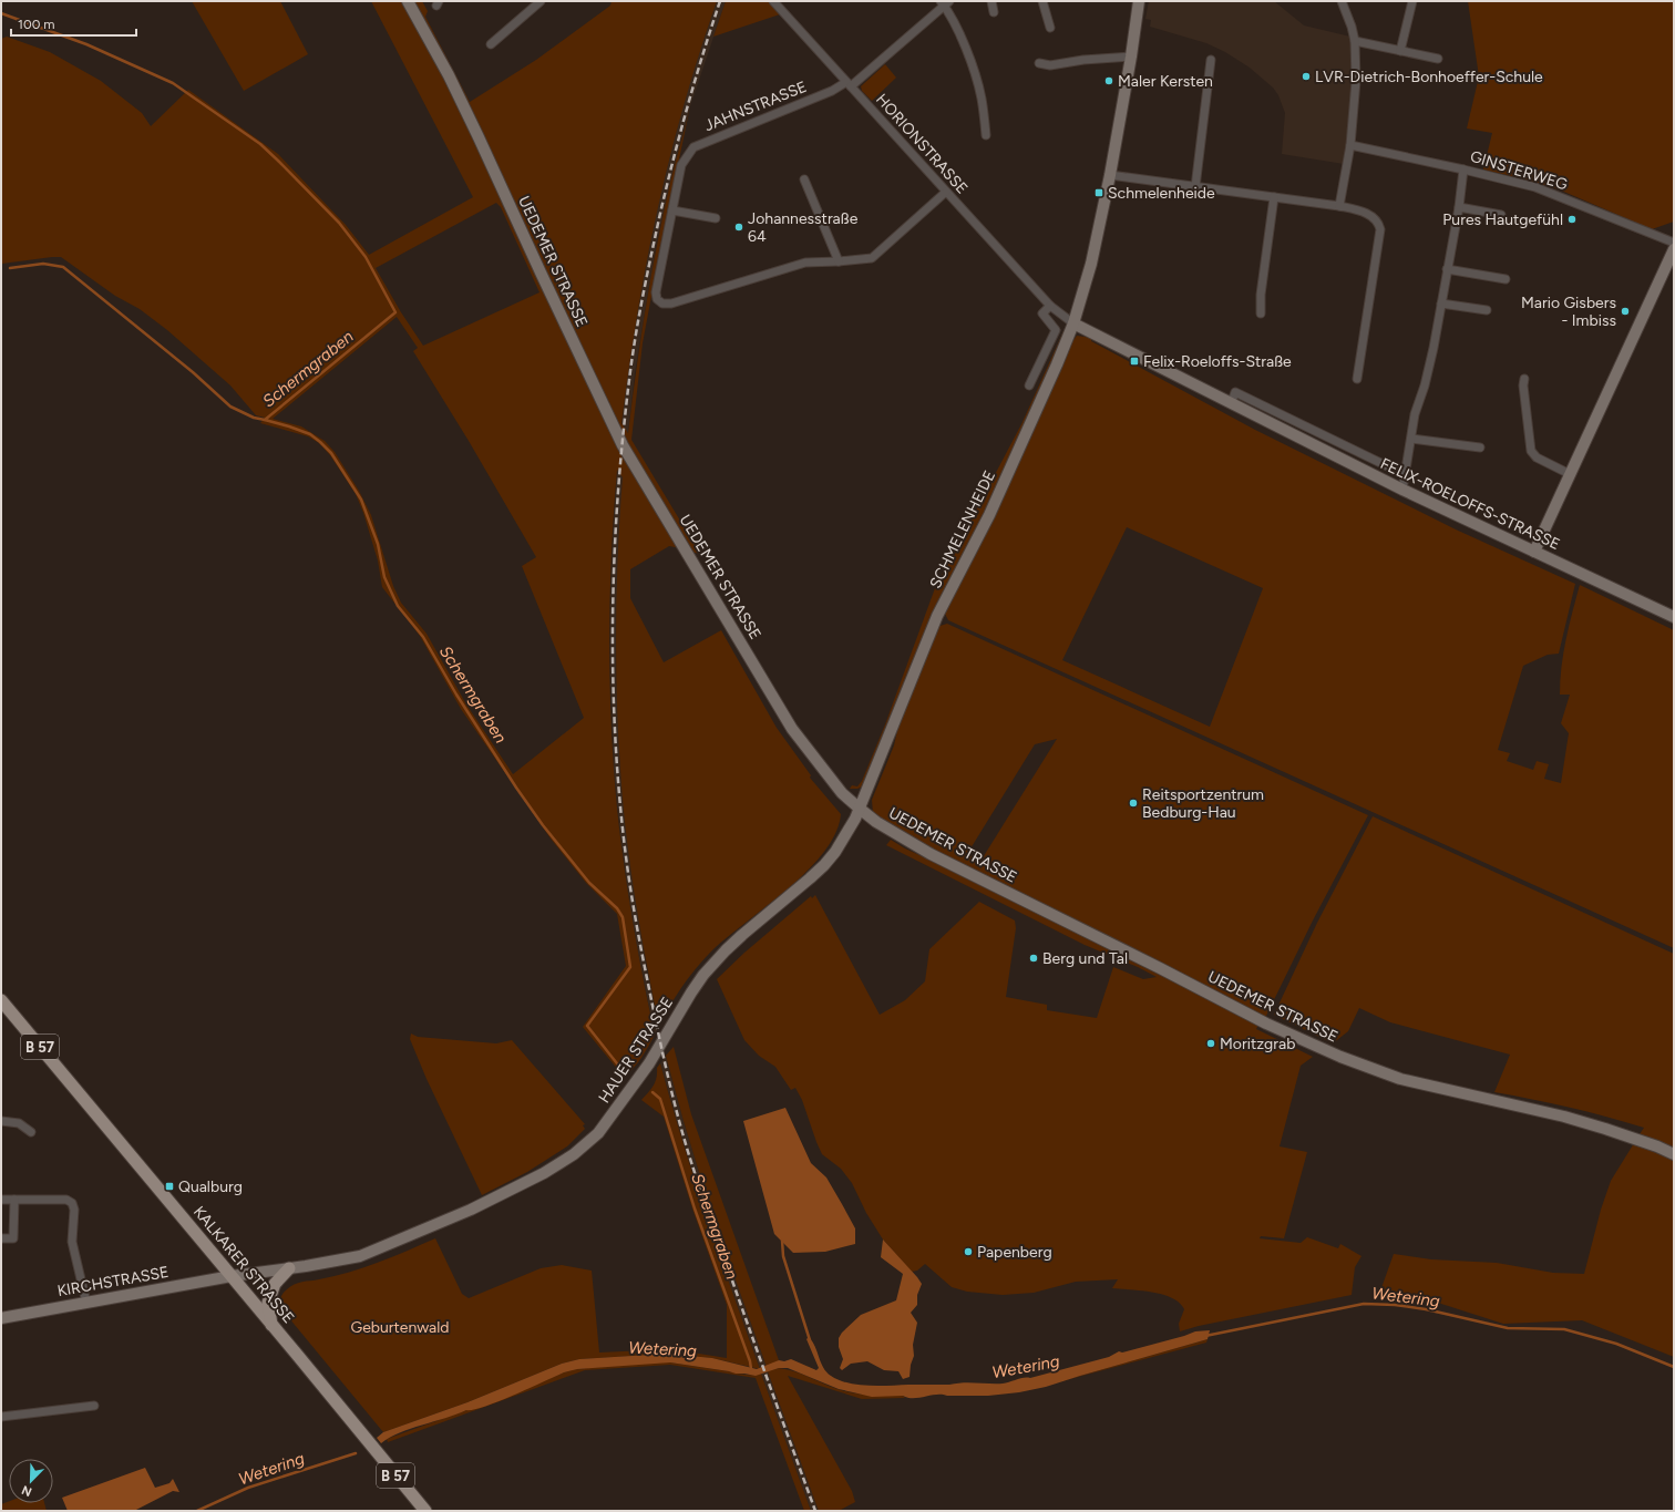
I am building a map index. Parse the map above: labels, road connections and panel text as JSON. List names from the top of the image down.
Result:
{
  "streets": {
    "main road": ["B 57", "KALKARER STRASSE"],
    "street": [
      "JAHNSTRASSE",
      "HORIONSTRASSE",
      "GINSTERWEG",
      "UEDEMER STRASSE",
      "FELIX-ROELOFFS-STRASSE",
      "SCHMELENHEIDE",
      "HAUER STRASSE",
      "KIRCHSTRASSE"
    ]
  },
  "crossings": [
    ["JAHNSTRASSE", "HORIONSTRASSE"],
    ["HORIONSTRASSE", "FELIX-ROELOFFS-STRASSE"],
    ["HORIONSTRASSE", "SCHMELENHEIDE"],
    ["UEDEMER STRASSE", "SCHMELENHEIDE"],
    ["UEDEMER STRASSE", "HAUER STRASSE"],
    ["FELIX-ROELOFFS-STRASSE", "SCHMELENHEIDE"],
    ["SCHMELENHEIDE", "HAUER STRASSE"],
    ["HAUER STRASSE", "KALKARER STRASSE"],
    ["HAUER STRASSE", "KIRCHSTRASSE"],
    ["KALKARER STRASSE", "KIRCHSTRASSE"]
  ],
  "water": ["Schermgraben", "Wetering"],
  "parks": ["Geburtenwald"],
  "places": {
    "other": [
      "LVR-Dietrich-Bonhoeffer-Schule",
      "Maler Kersten",
      "Pures Hautgefühl",
      "Johannesstraße 64",
      "Mario Gisbers - Imbiss",
      "Reitsportzentrum Bedburg-Hau",
      "Berg und Tal",
      "Moritzgrab",
      "Papenberg"
    ],
    "transit": ["Schmelenheide", "Felix-Roeloffs-Straße", "Qualburg"]
  },
  "scale_bar": "100 m",
  "north": "bottom left"
}
